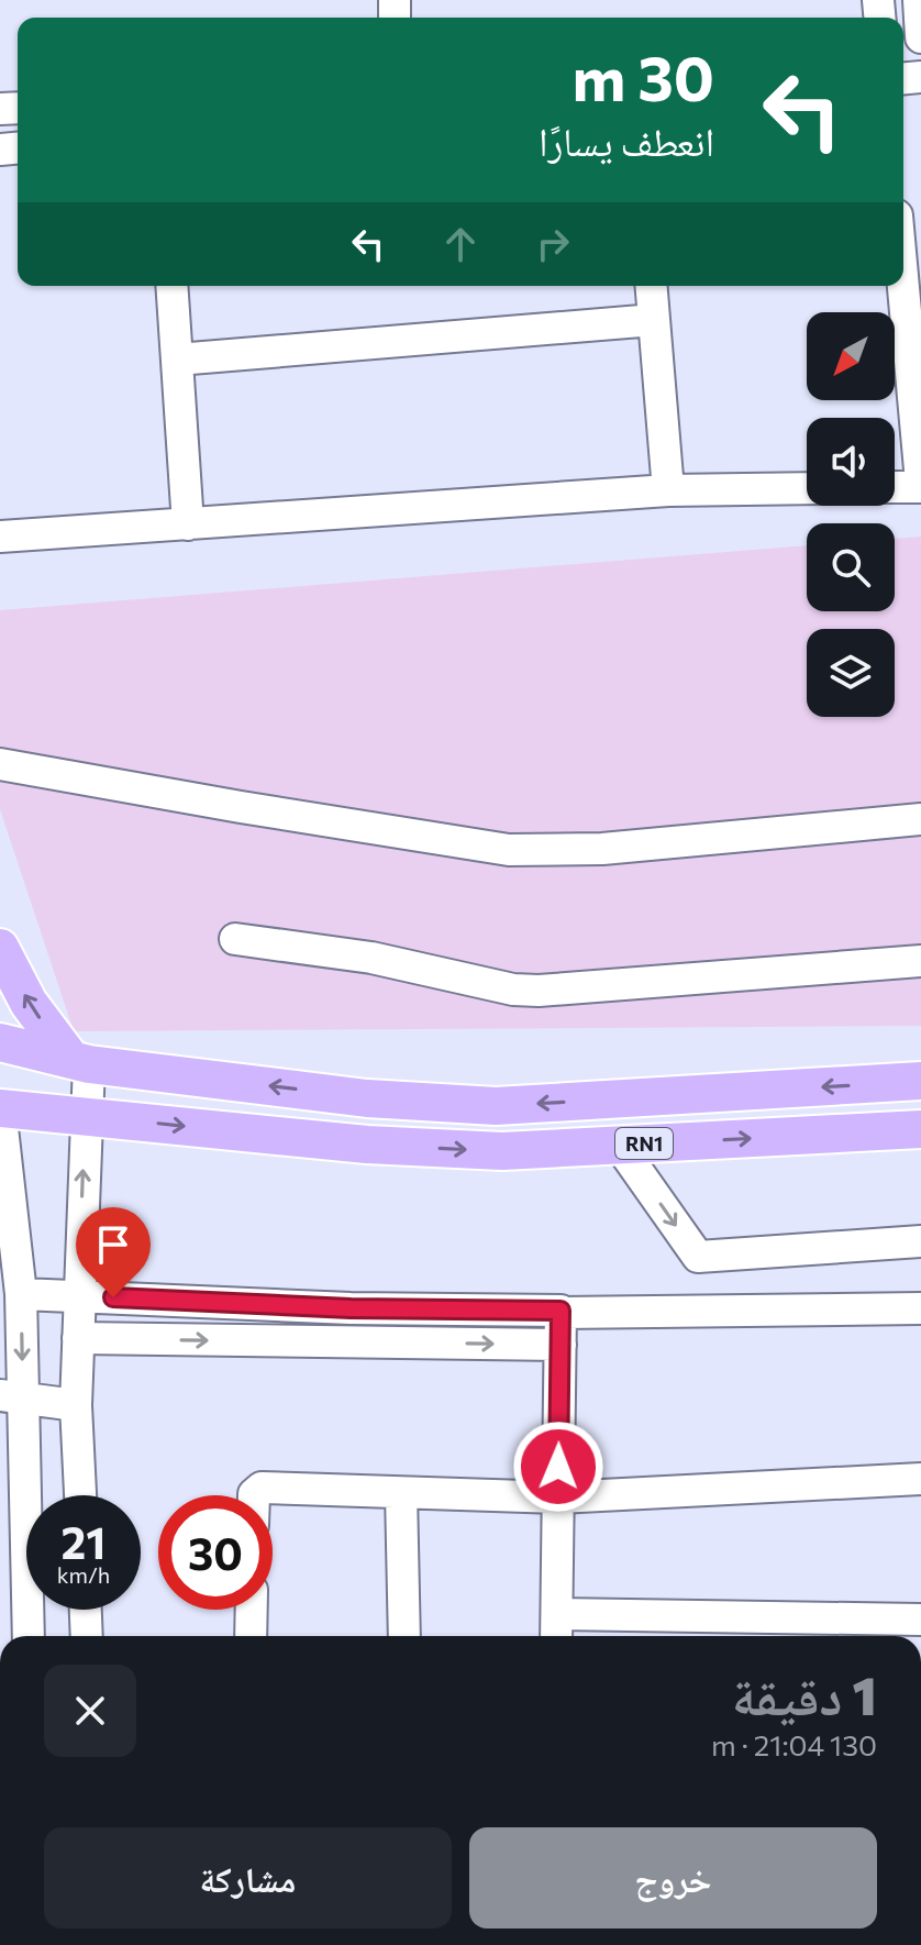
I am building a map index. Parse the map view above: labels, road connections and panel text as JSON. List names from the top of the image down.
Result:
{
  "streets": {
    "main road": ["RN1"]
  },
  "north": "bottom left",
  "page": {
    "turn": ["30 m", "انعطف يسارًا"],
    "speed": "21 km/h",
    "limit": "30",
    "heading": ["1 دقيقة", "130 m · 21:04"],
    "buttons": ["خروج", "مشاركة"]
  }
}
